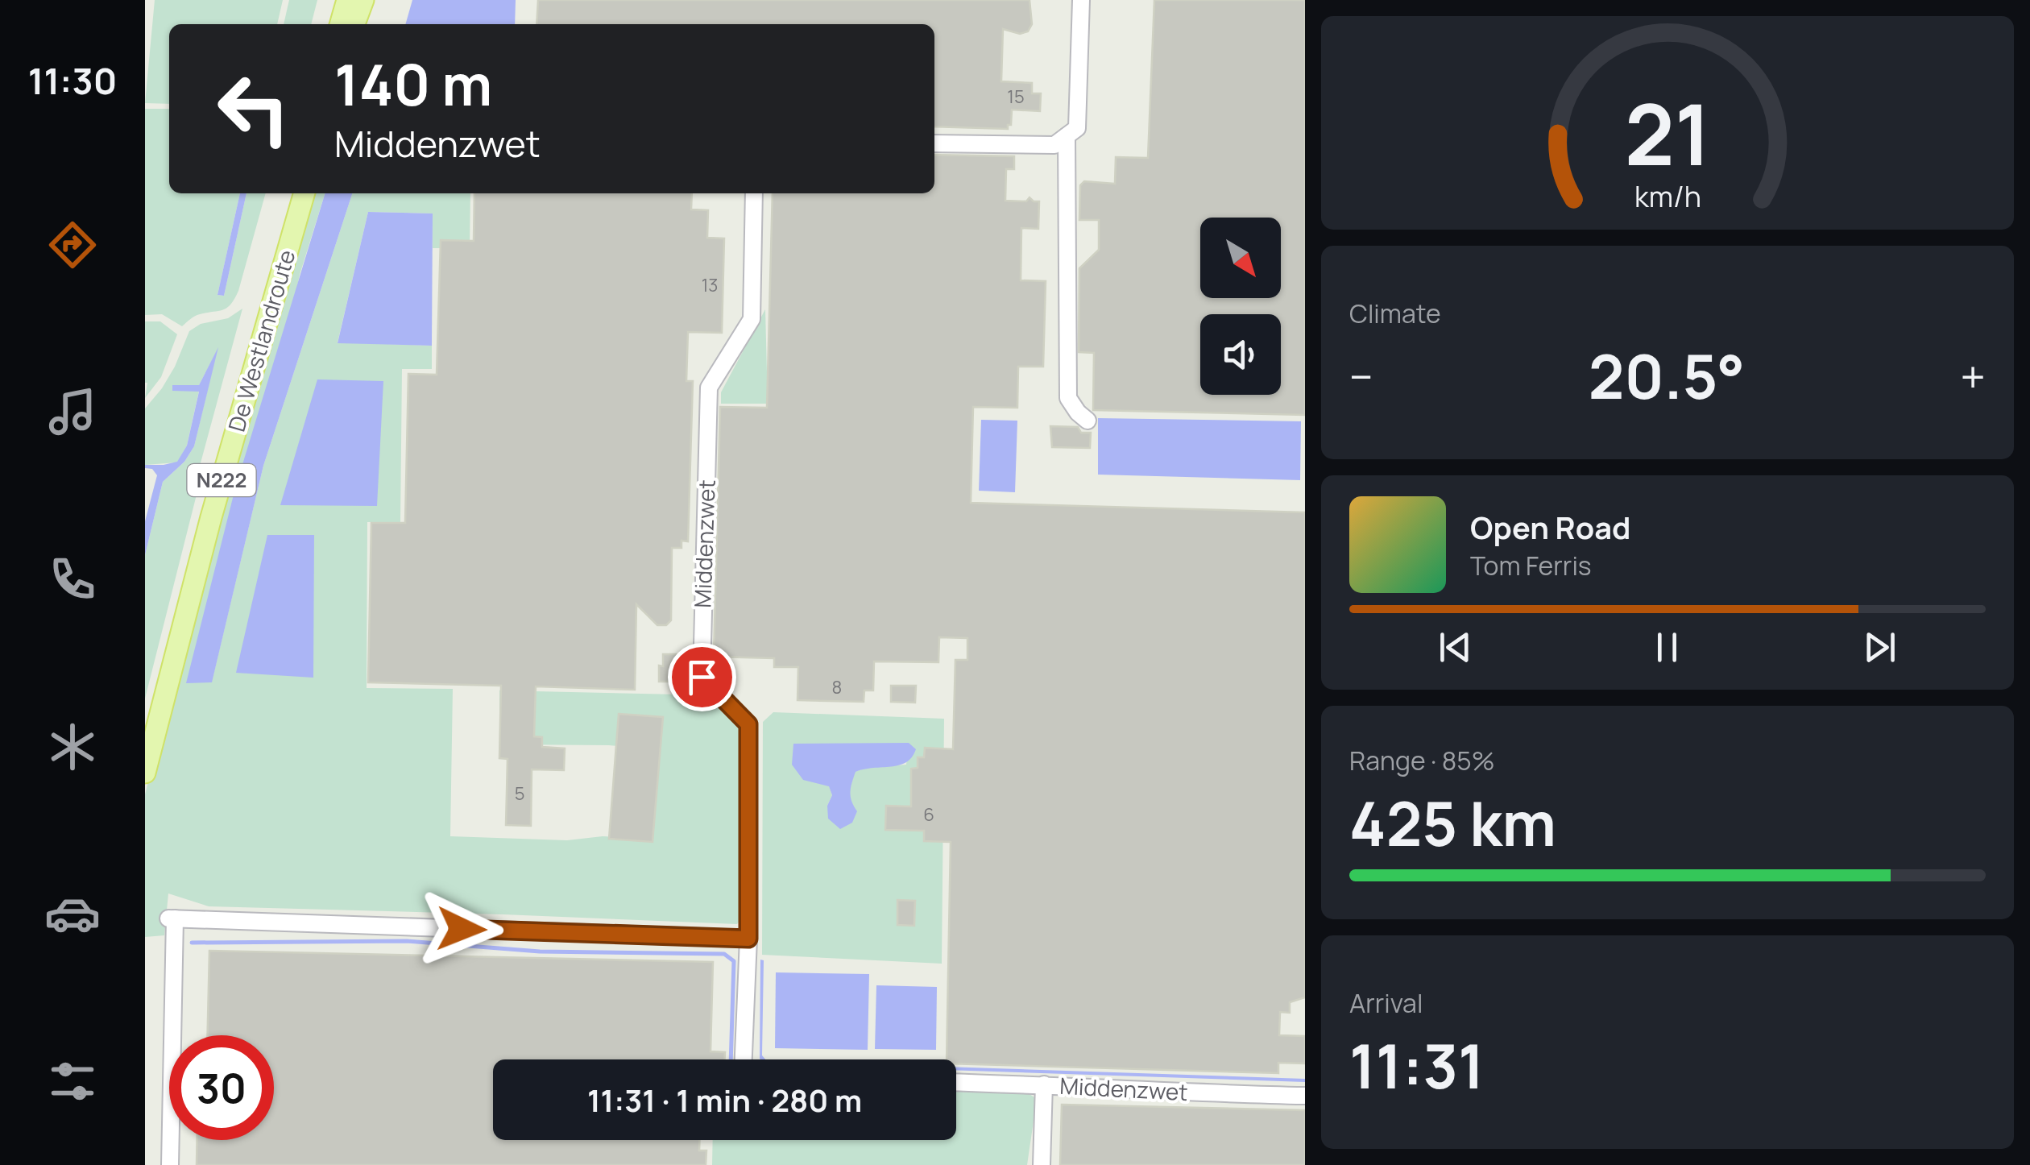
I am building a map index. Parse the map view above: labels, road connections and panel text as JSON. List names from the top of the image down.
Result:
{
  "streets": {
    "main road": ["De Westlandroute", "N222"],
    "street": ["Middenzwet"]
  },
  "house_numbers": [
    "15",
    "13",
    "8",
    "5",
    "6"
  ],
  "north": "bottom right",
  "page": {
    "tabs": "11:30",
    "turn": ["140 m", "Middenzwet"],
    "tile": [
      "Climate",
      ["Range · 85%", "425 km"],
      ["Arrival", "11:31"]
    ],
    "heat": ["−", "20.5°", "+"],
    "song": ["Open Road", "Tom Ferris"],
    "limit": "30",
    "trip": "11:31 · 1 min · 280 m",
    "gauge": ["21", "km/h"]
  }
}
